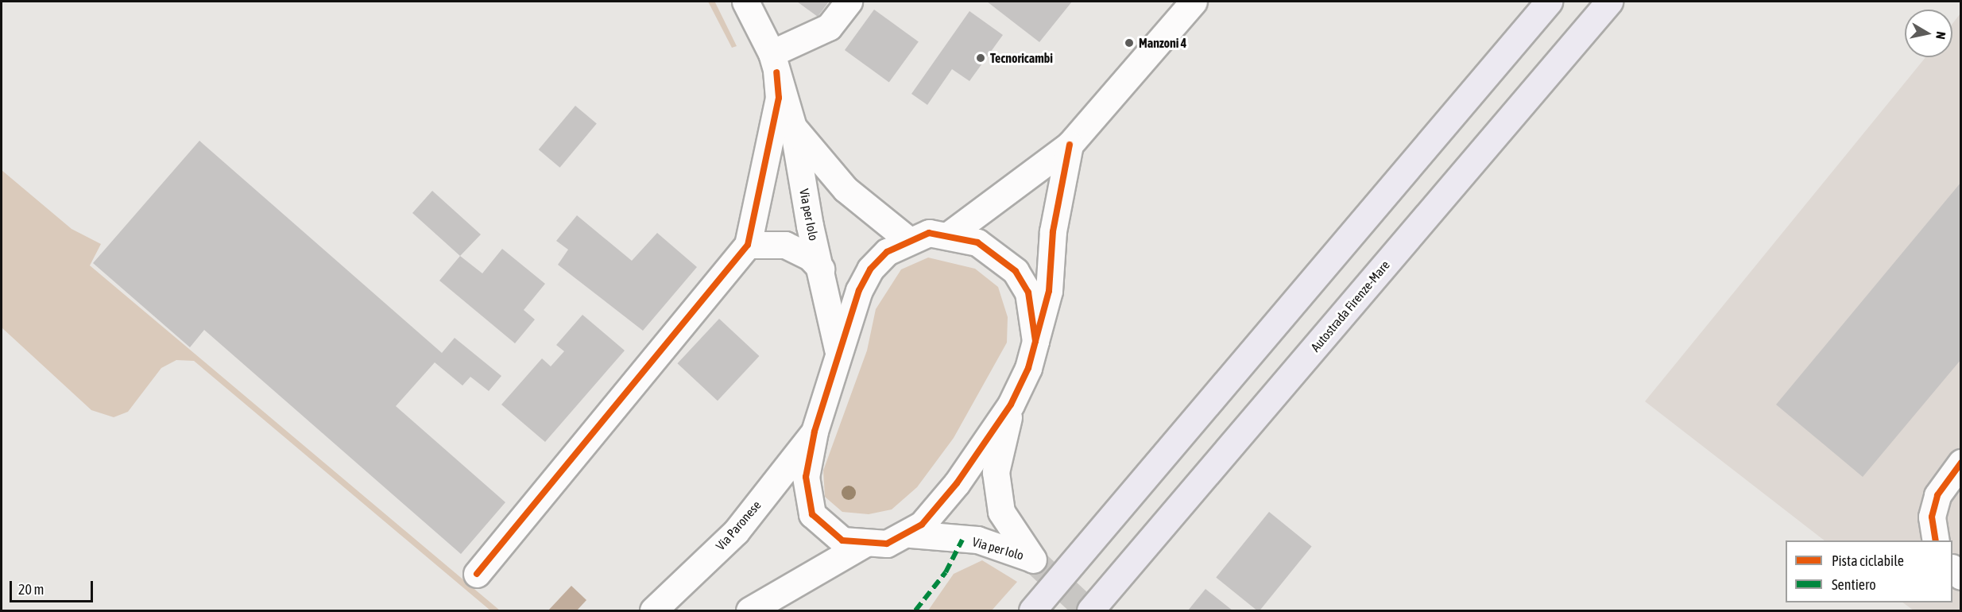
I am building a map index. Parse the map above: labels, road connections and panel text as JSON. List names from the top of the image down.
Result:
{
  "streets": {
    "highway": ["Autostrada Firenze-Mare"],
    "street": ["Via per Iolo", "Via Paronese"]
  },
  "places": ["Manzoni 4", "Tecnoricambi"],
  "legend": ["Pista ciclabile", "Sentiero"],
  "scale_bar": "20 m",
  "north": "right"
}
